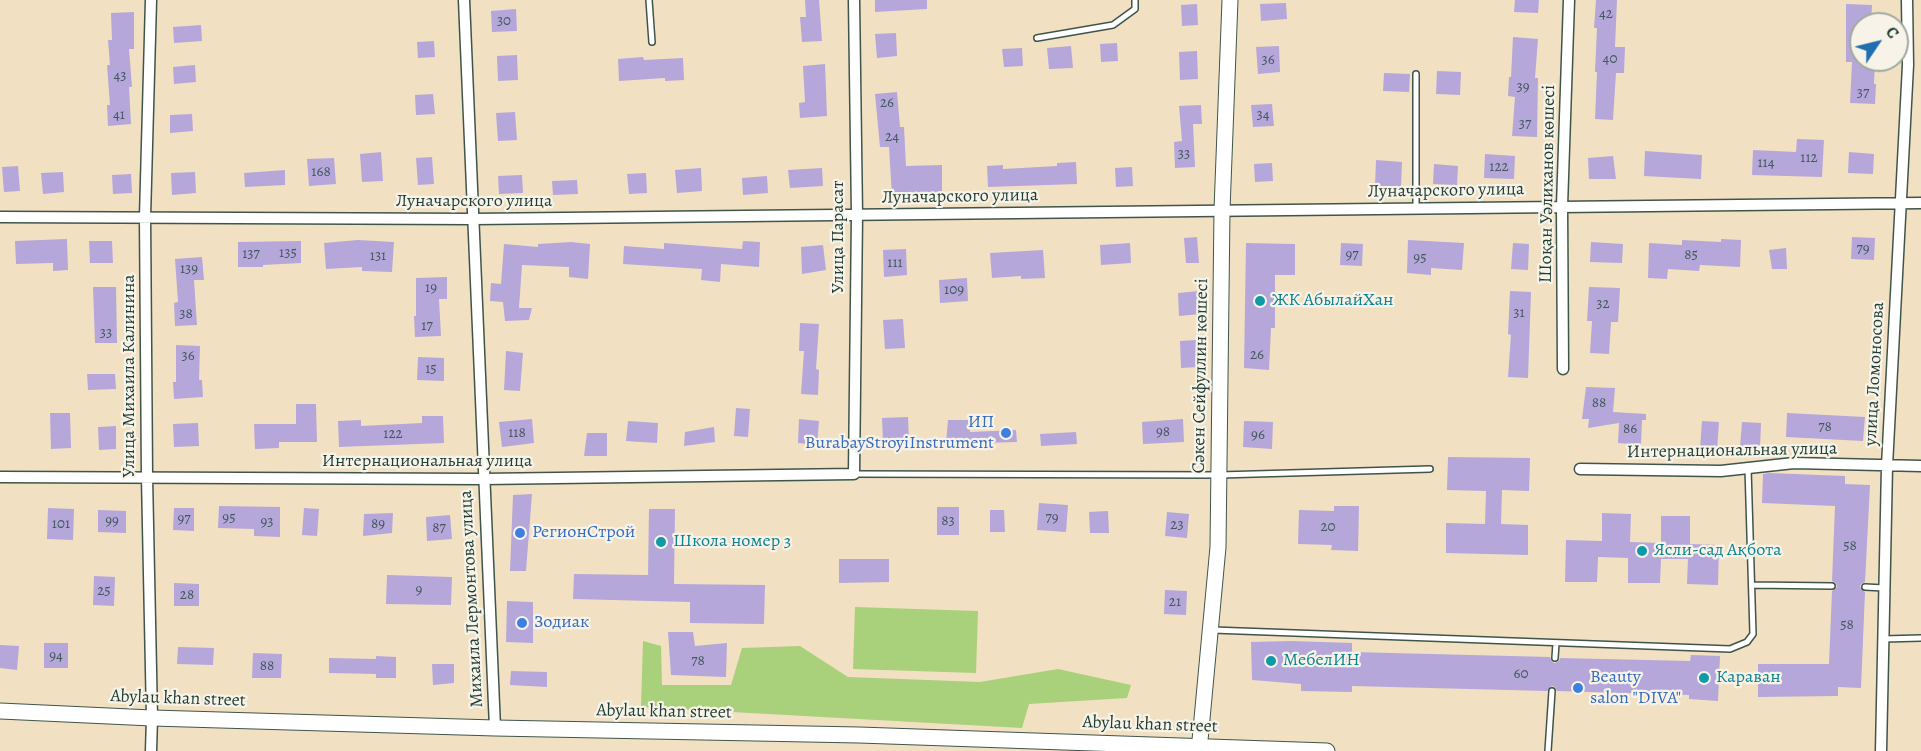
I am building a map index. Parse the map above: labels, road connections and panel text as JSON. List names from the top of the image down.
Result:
{
  "streets": {
    "street": [
      "Шоқан Уәлиханов көшесі",
      "Луначарского улица",
      "Улица Парасат",
      "улица Ломоносова",
      "Улица Михаила Калинина",
      "Сәкен Сейфуллин көшесі",
      "Интернациональная улица",
      "Михаила Лермонтова улица",
      "Abylau khan street"
    ]
  },
  "crossings": [
    ["Шоқан Уәлиханов көшесі", "Луначарского улица"],
    ["Луначарского улица", "Улица Парасат"],
    ["Луначарского улица", "улица Ломоносова"],
    ["Луначарского улица", "Улица Михаила Калинина"],
    ["Луначарского улица", "Сәкен Сейфуллин көшесі"],
    ["Луначарского улица", "Михаила Лермонтова улица"],
    ["Улица Парасат", "Интернациональная улица"],
    ["улица Ломоносова", "Интернациональная улица"],
    ["Улица Михаила Калинина", "Интернациональная улица"],
    ["Улица Михаила Калинина", "Abylau khan street"],
    ["Сәкен Сейфуллин көшесі", "Abylau khan street"],
    ["Интернациональная улица", "Михаила Лермонтова улица"],
    ["Михаила Лермонтова улица", "Abylau khan street"]
  ],
  "places": [
    "ЖК АбылайХан",
    "ИП BurabayStroyiInstrument",
    "РегионСтрой",
    "Школа номер 3",
    "Ясли-сад Ақбота",
    "Зодиак",
    "МебелИН",
    "Караван",
    "Beauty salon \"DIVA\""
  ],
  "house_numbers": [
    "42",
    "30",
    "40",
    "36",
    "43",
    "39",
    "37",
    "26",
    "41",
    "34",
    "37",
    "24",
    "33",
    "112",
    "114",
    "122",
    "168",
    "79",
    "135",
    "137",
    "97",
    "85",
    "131",
    "95",
    "111",
    "139",
    "19",
    "109",
    "32",
    "31",
    "38",
    "17",
    "33",
    "26",
    "36",
    "15",
    "88",
    "78",
    "86",
    "98",
    "118",
    "122",
    "96",
    "95",
    "79",
    "97",
    "99",
    "83",
    "93",
    "101",
    "89",
    "23",
    "20",
    "87",
    "58",
    "9",
    "25",
    "28",
    "21",
    "58",
    "94",
    "78",
    "88",
    "60"
  ],
  "north": "top right"
}
